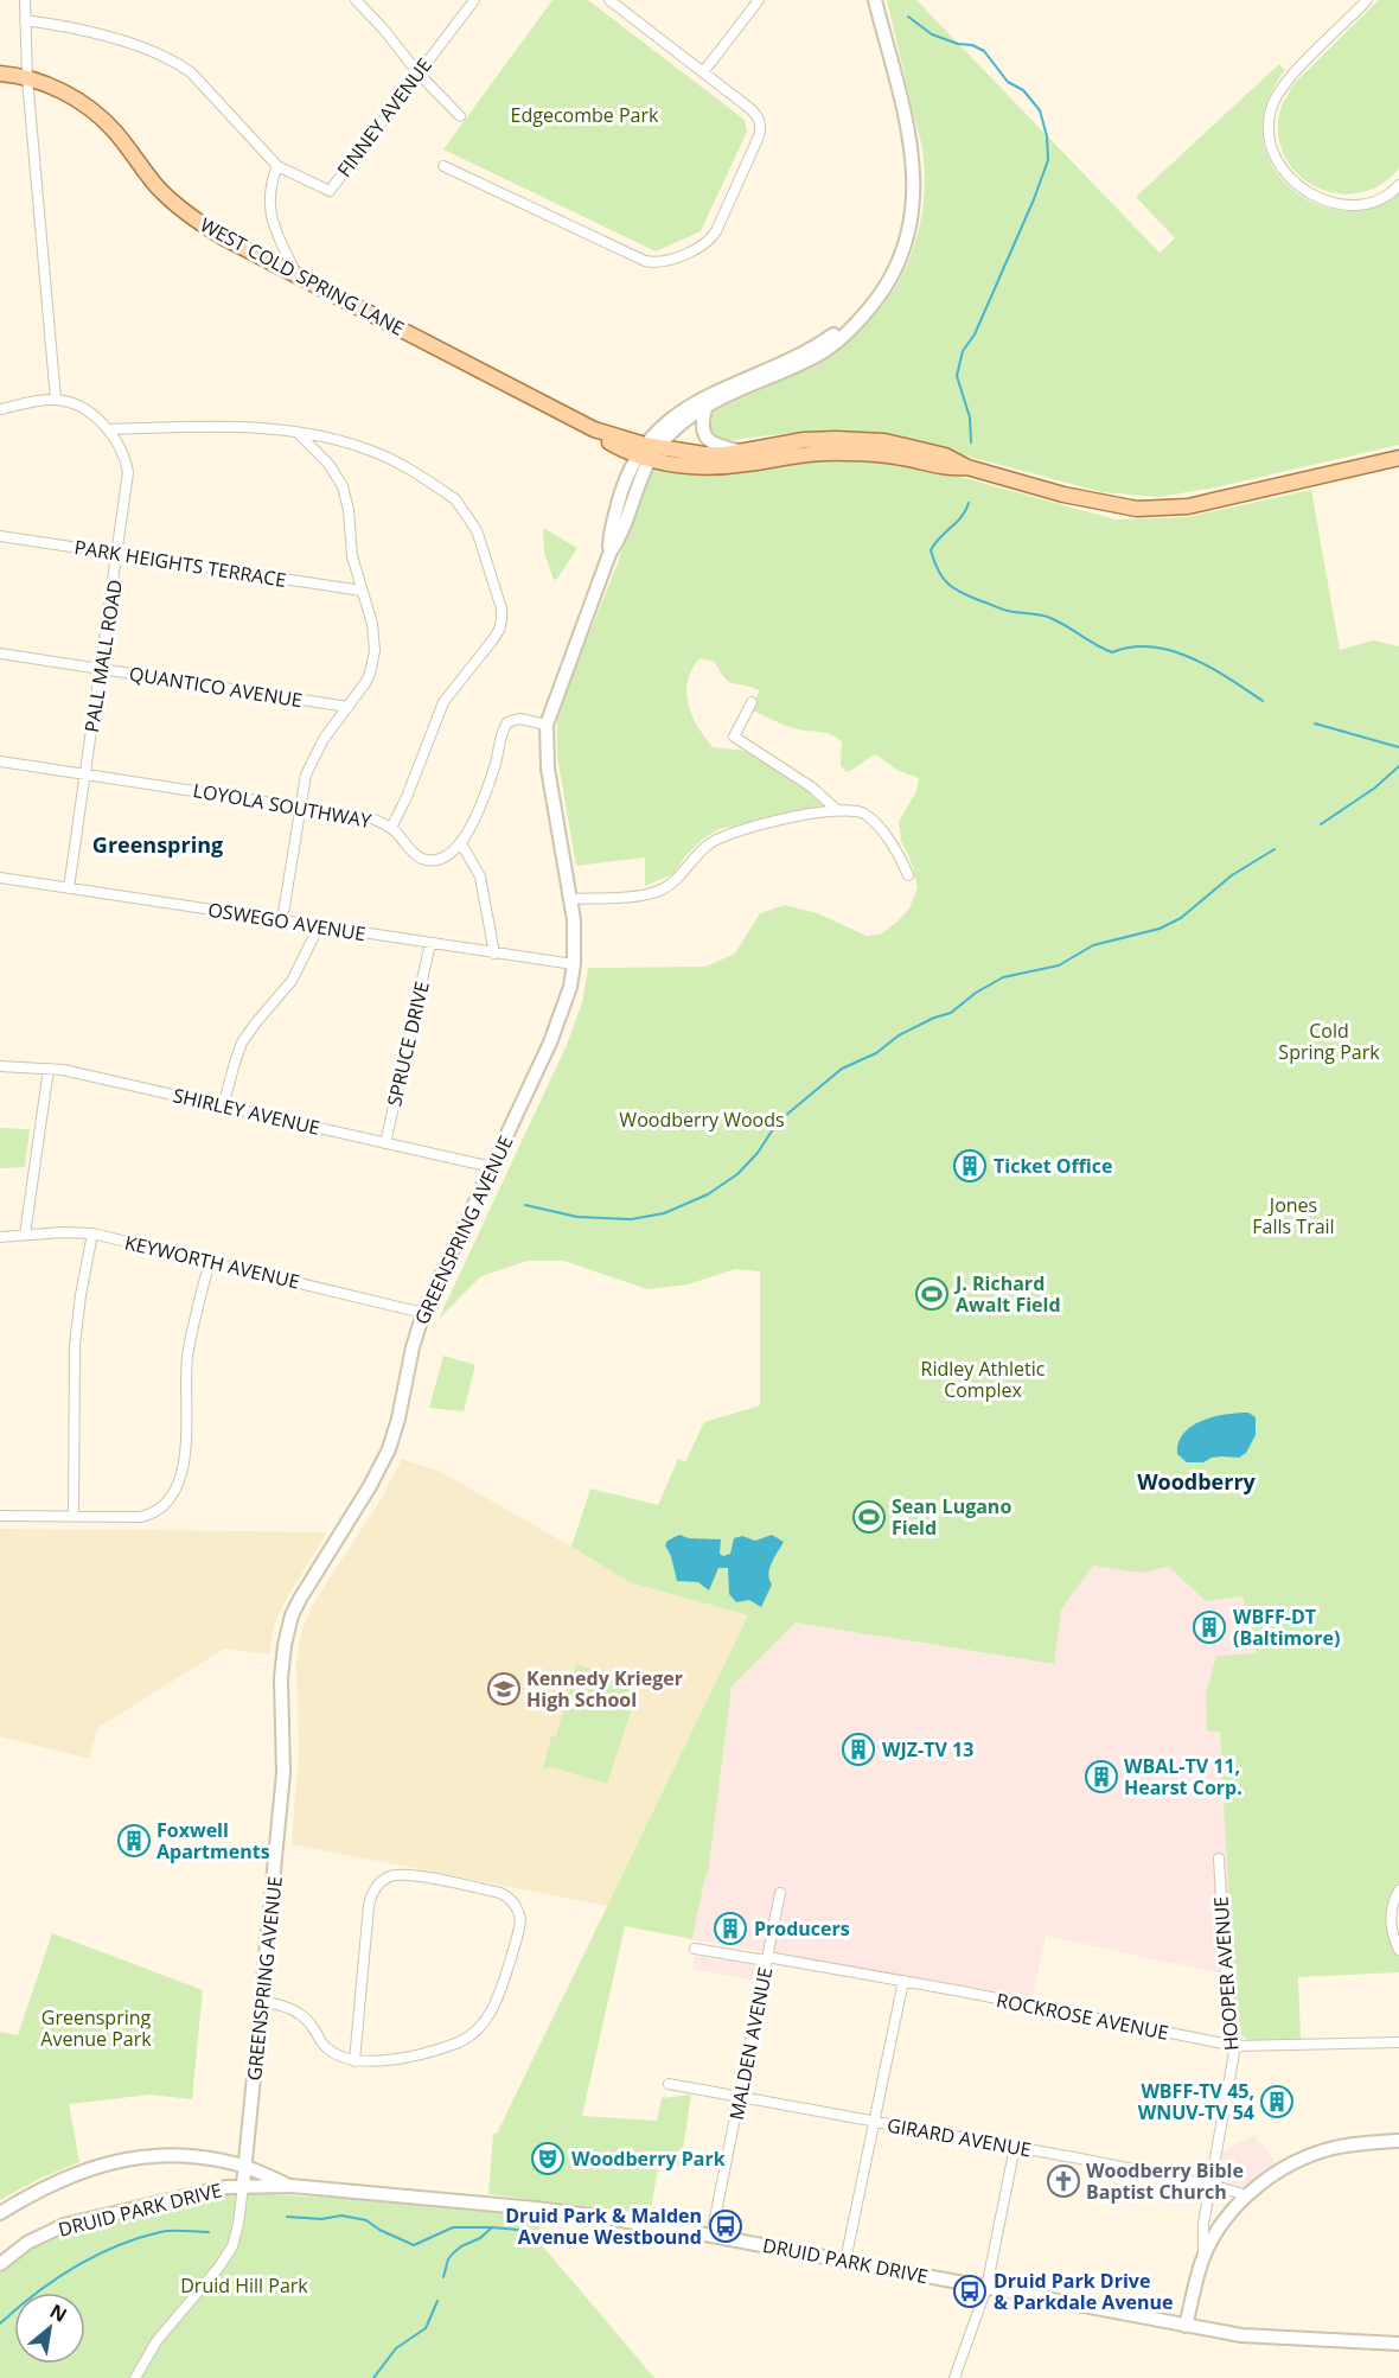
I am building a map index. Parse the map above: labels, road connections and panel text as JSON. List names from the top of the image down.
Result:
{
  "streets": {
    "main road": ["WEST COLD SPRING LANE", "GREENSPRING AVENUE", "DRUID PARK DRIVE"],
    "street": [
      "FINNEY AVENUE",
      "PARK HEIGHTS TERRACE",
      "PALL MALL ROAD",
      "QUANTICO AVENUE",
      "LOYOLA SOUTHWAY",
      "OSWEGO AVENUE",
      "SPRUCE DRIVE",
      "SHIRLEY AVENUE",
      "KEYWORTH AVENUE",
      "HOOPER AVENUE",
      "ROCKROSE AVENUE",
      "MALDEN AVENUE",
      "GIRARD AVENUE"
    ]
  },
  "crossings": [
    ["WEST COLD SPRING LANE", "GREENSPRING AVENUE"],
    ["PARK HEIGHTS TERRACE", "PALL MALL ROAD"],
    ["PALL MALL ROAD", "QUANTICO AVENUE"],
    ["PALL MALL ROAD", "LOYOLA SOUTHWAY"],
    ["PALL MALL ROAD", "OSWEGO AVENUE"],
    ["OSWEGO AVENUE", "SPRUCE DRIVE"],
    ["OSWEGO AVENUE", "GREENSPRING AVENUE"],
    ["SPRUCE DRIVE", "SHIRLEY AVENUE"],
    ["SHIRLEY AVENUE", "GREENSPRING AVENUE"],
    ["GREENSPRING AVENUE", "KEYWORTH AVENUE"],
    ["GREENSPRING AVENUE", "DRUID PARK DRIVE"],
    ["HOOPER AVENUE", "ROCKROSE AVENUE"],
    ["HOOPER AVENUE", "GIRARD AVENUE"],
    ["ROCKROSE AVENUE", "MALDEN AVENUE"],
    ["MALDEN AVENUE", "GIRARD AVENUE"],
    ["MALDEN AVENUE", "DRUID PARK DRIVE"]
  ],
  "districts": ["Greenspring", "Woodberry"],
  "parks": [
    "Edgecombe Park",
    "Cold Spring Park",
    "Woodberry Woods",
    "Jones Falls Trail",
    "Ridley Athletic Complex",
    "Greenspring Avenue Park",
    "Druid Hill Park"
  ],
  "places": {
    "building": [
      "Ticket Office",
      "WBFF-DT (Baltimore)",
      "WJZ-TV 13",
      "WBAL-TV 11, Hearst Corp.",
      "Foxwell Apartments",
      "Producers",
      "WBFF-TV 45, WNUV-TV 54"
    ],
    "sports": ["J. Richard Awalt Field", "Sean Lugano Field"],
    "school or university": ["Kennedy Krieger High School"],
    "theatre": ["Woodberry Park"],
    "church": ["Woodberry Bible Baptist Church"],
    "bus stop": ["Druid Park & Malden Avenue Westbound", "Druid Park Drive & Parkdale Avenue"]
  },
  "north": "top right"
}
